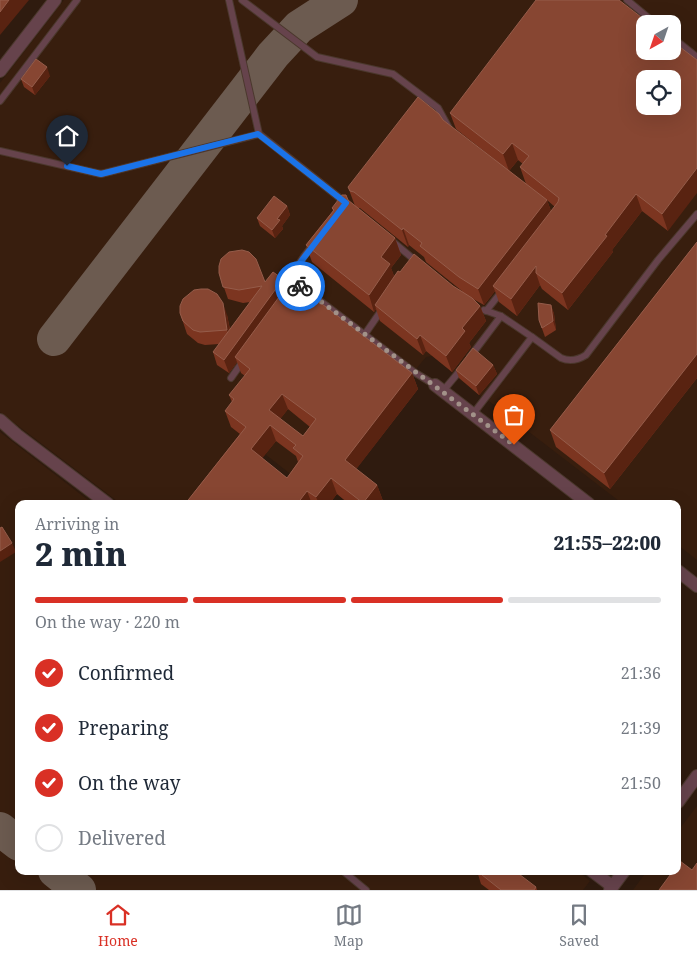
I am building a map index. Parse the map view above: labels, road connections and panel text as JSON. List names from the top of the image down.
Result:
{
  "north": "bottom left",
  "page": {
    "heading": ["2 min", "Arriving in", "21:55–22:00"],
    "bar": "On the way · 220 m",
    "list": [
      ["Confirmed", "21:36"],
      ["Preparing", "21:39"],
      ["On the way", "21:50"],
      "Delivered"
    ],
    "tabs": ["Home", "Map", "Saved"]
  }
}
